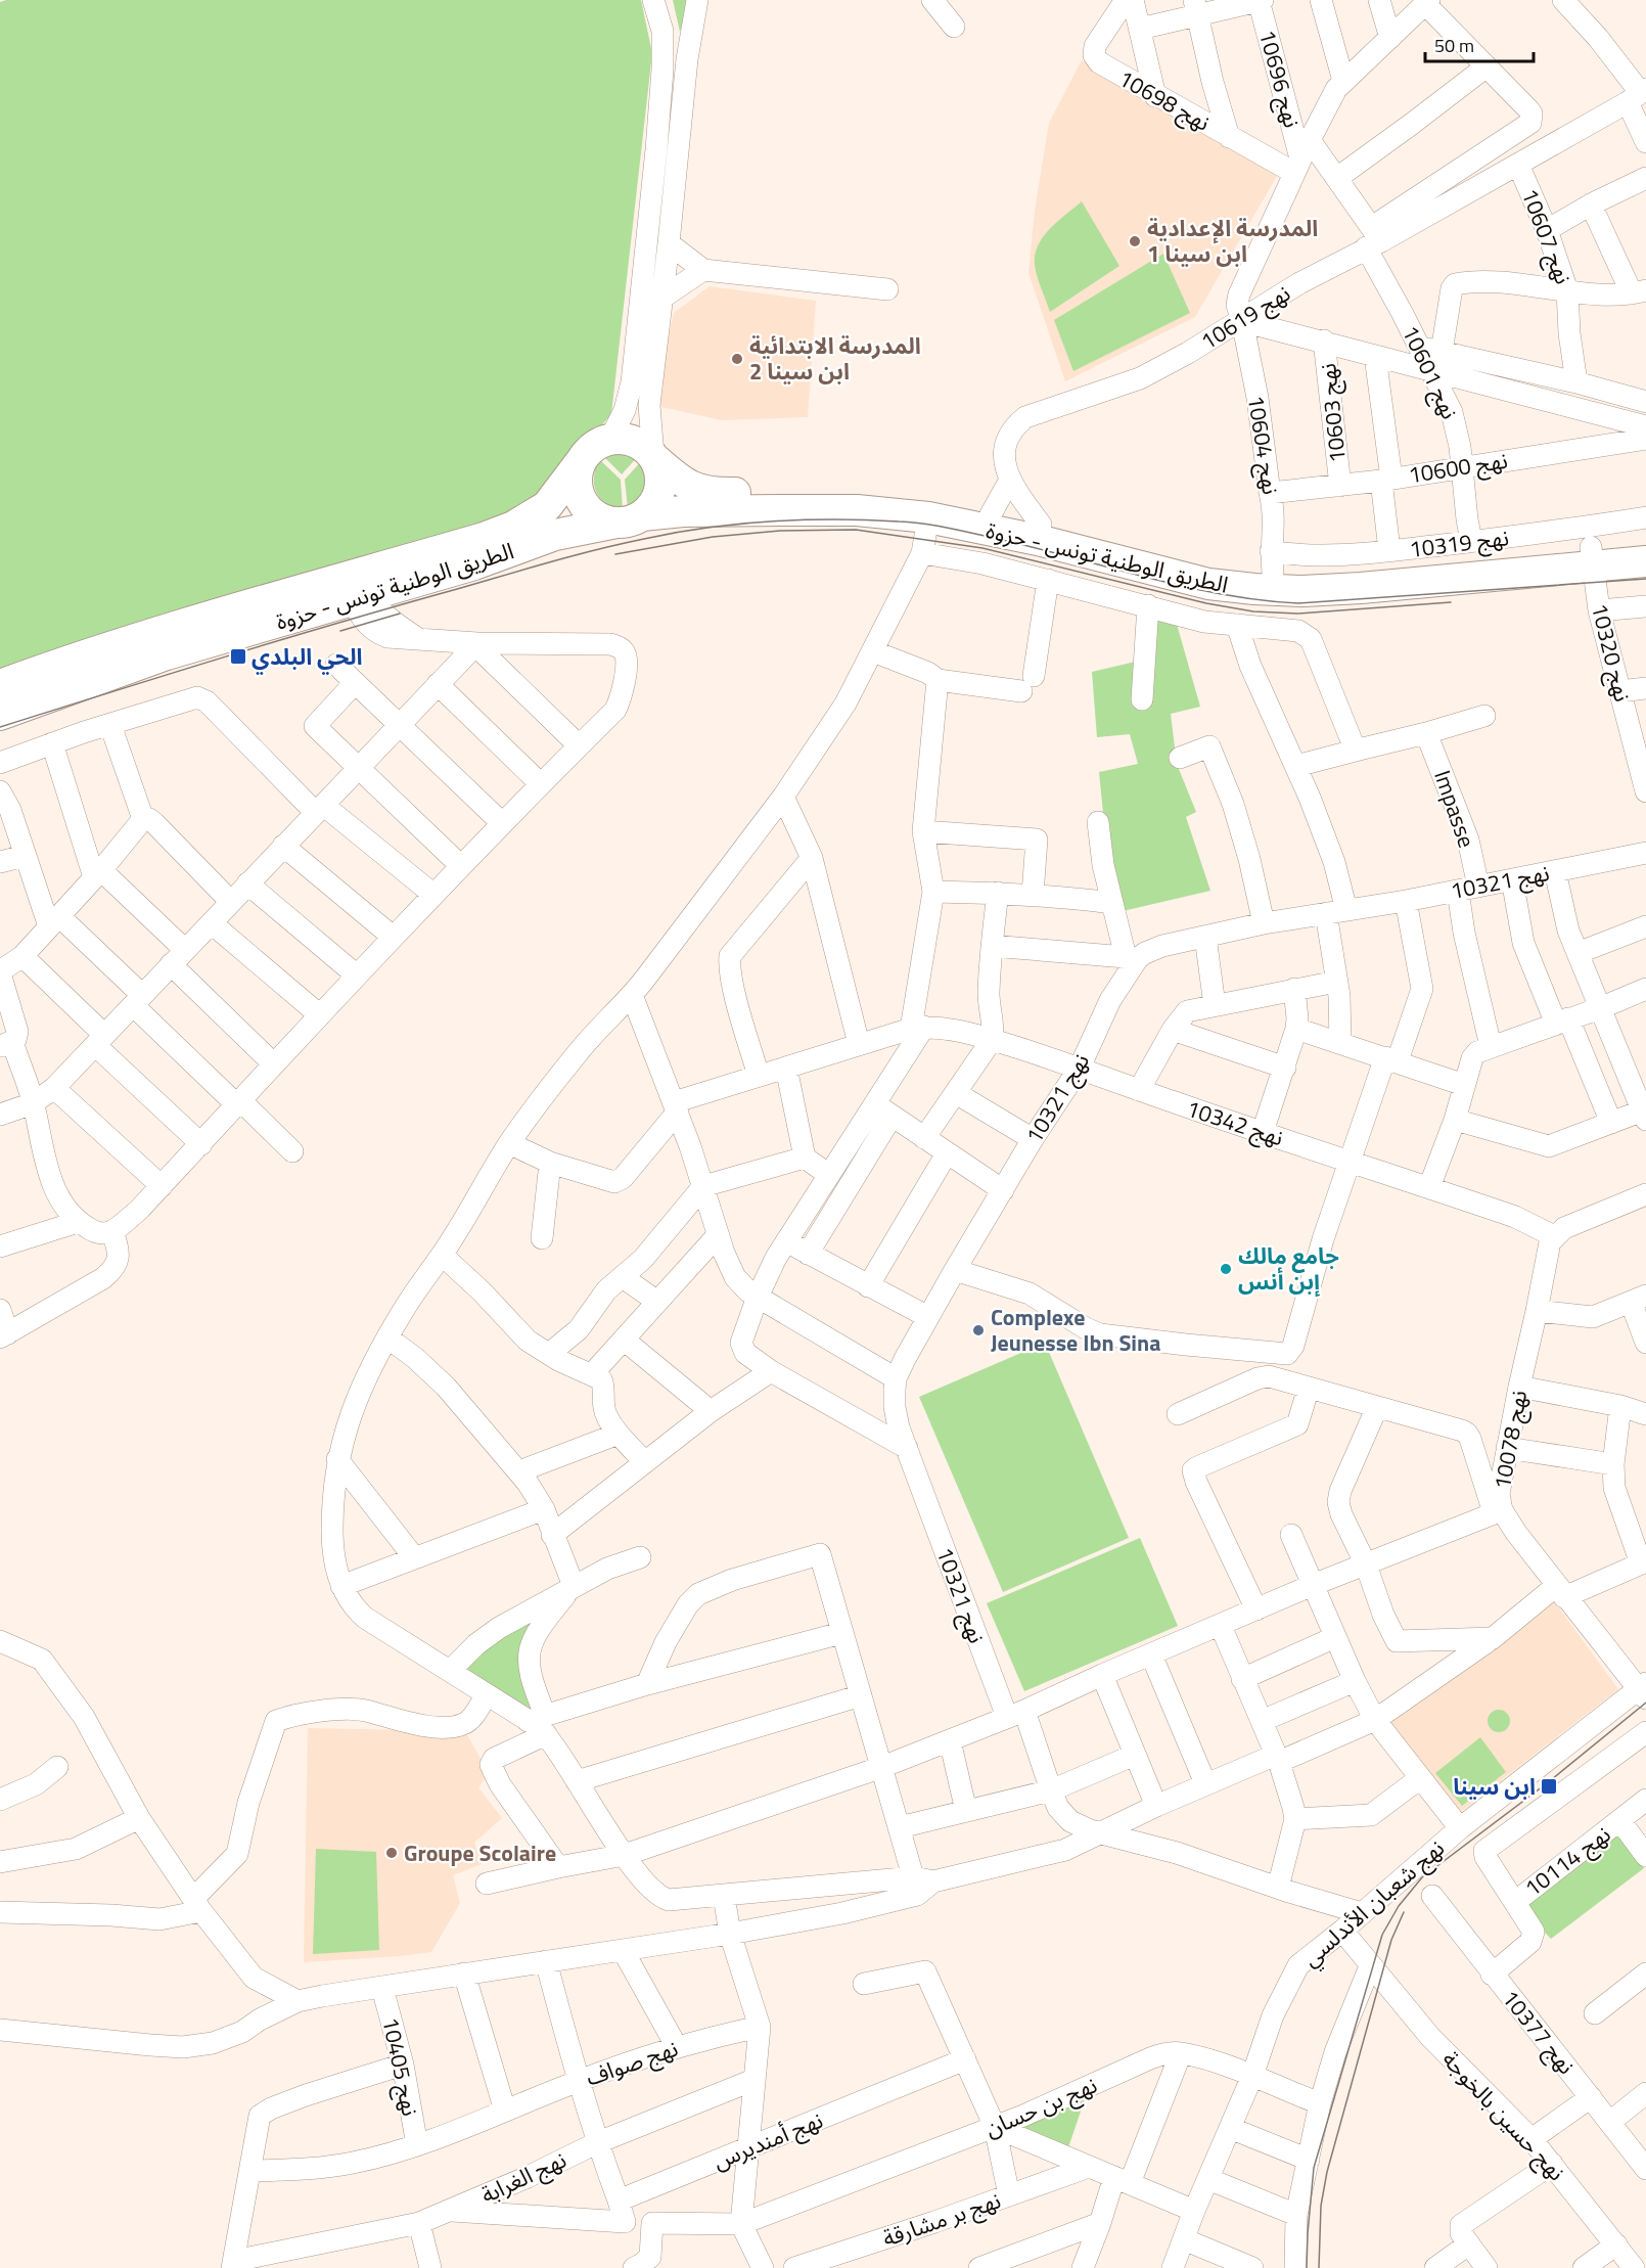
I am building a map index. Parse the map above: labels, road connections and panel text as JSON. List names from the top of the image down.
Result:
{
  "streets": {
    "highway": ["الطريق الوطنية تونس - حزوة"],
    "street": [
      "نهج 10696",
      "نهج 10698",
      "نهج 10607",
      "نهج 10619",
      "نهج 10601",
      "نهج 10603",
      "نهج 10604",
      "نهج 10600",
      "نهج 10319",
      "نهج 10320",
      "Impasse",
      "نهج 10321",
      "نهج 10342",
      "نهج 10078",
      "نهج 10114",
      "نهج شعبان الأندلسي",
      "نهج 10377",
      "نهج صواف",
      "نهج 10405",
      "نهج بن حسان",
      "نهج حسين بالخوجة",
      "نهج أمنديرس",
      "نهج الغرابة",
      "نهج بر مشارقة"
    ]
  },
  "crossings": [
    ["نهج 10696", "نهج 10698"],
    ["نهج 10696", "نهج 10601"],
    ["نهج 10696", "نهج 10604"],
    ["نهج 10698", "نهج 10601"],
    ["نهج 10698", "نهج 10604"],
    ["نهج 10607", "نهج 10619"],
    ["نهج 10619", "نهج 10601"],
    ["نهج 10619", "نهج 10604"],
    ["نهج 10601", "نهج 10604"],
    ["نهج 10601", "نهج 10600"],
    ["نهج 10601", "نهج 10319"],
    ["نهج 10603", "نهج 10600"],
    ["نهج 10604", "نهج 10600"],
    ["نهج 10604", "نهج 10319"],
    ["نهج 10604", "الطريق الوطنية تونس - حزوة"],
    ["نهج 10319", "الطريق الوطنية تونس - حزوة"],
    ["الطريق الوطنية تونس - حزوة", "نهج 10320"],
    ["Impasse", "نهج 10321"],
    ["نهج 10321", "نهج 10342"],
    ["نهج 10321", "نهج شعبان الأندلسي"],
    ["نهج 10342", "نهج 10078"],
    ["نهج 10078", "نهج شعبان الأندلسي"],
    ["نهج شعبان الأندلسي", "نهج بن حسان"],
    ["نهج شعبان الأندلسي", "نهج حسين بالخوجة"],
    ["نهج صواف", "نهج 10405"]
  ],
  "places": {
    "other": [
      "المدرسة الإعدادية ابن سينا 1",
      "المدرسة الابتدائية ابن سينا 2",
      "جامع مالك إبن أنس",
      "Complexe Jeunesse Ibn Sina",
      "Groupe Scolaire"
    ],
    "transit": ["الحي البلدي", "ابن سينا"]
  },
  "scale_bar": "50 m"
}
